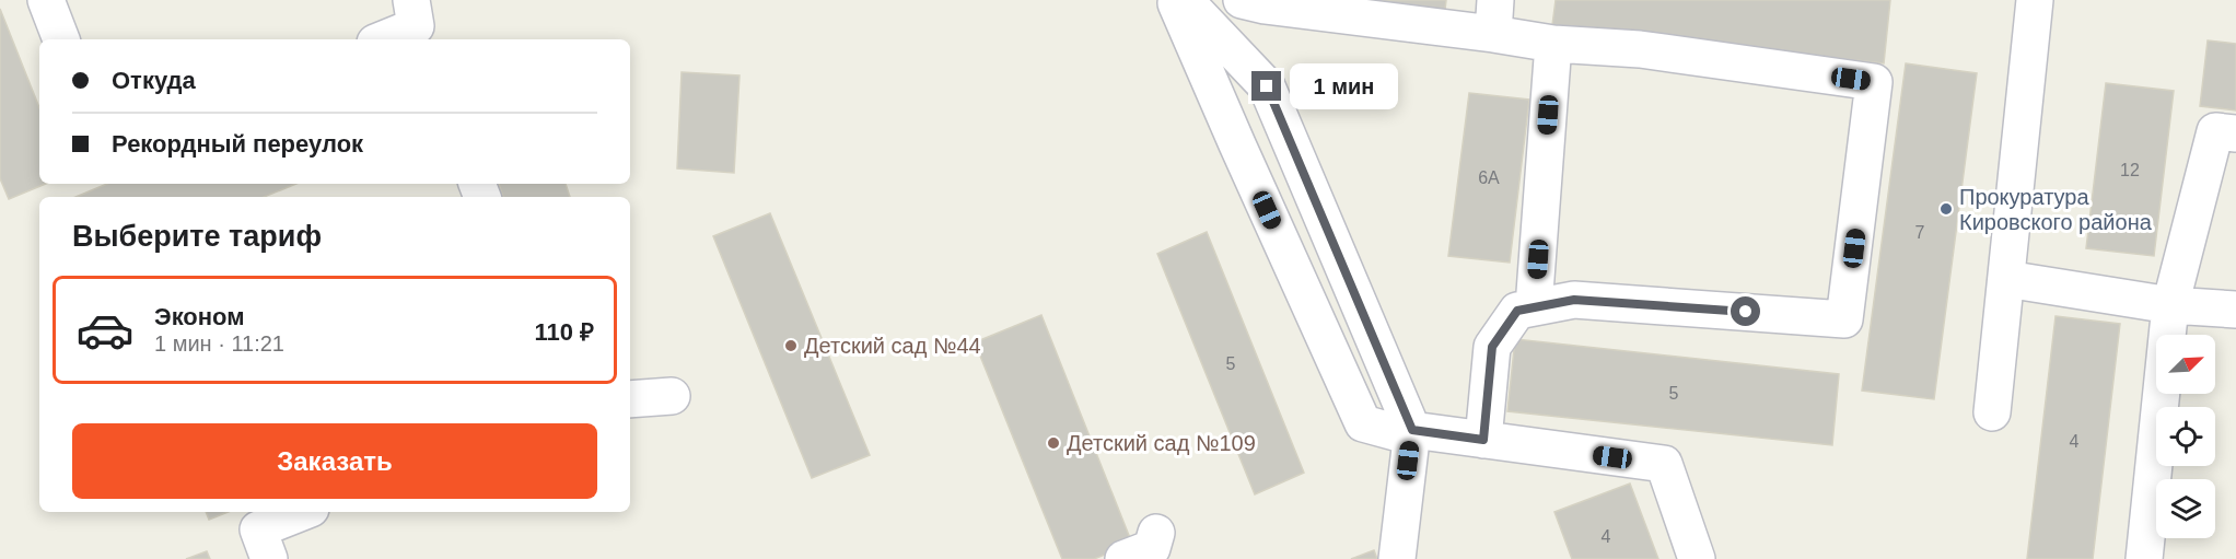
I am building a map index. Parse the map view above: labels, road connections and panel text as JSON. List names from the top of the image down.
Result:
{
  "places": ["Прокуратура Кировского района", "Детский сад №44", "Детский сад №109"],
  "house_numbers": [
    "12",
    "6А",
    "7",
    "5",
    "5",
    "4",
    "4"
  ],
  "north": "top right",
  "page": {
    "banner": ["Откуда", "Рекордный переулок"],
    "bubble": "1 мин",
    "heading": "Выберите тариф",
    "list": [
      {
        "name": "Эконом",
        "note": "1 мин · 11:21",
        "value": "110 ₽"
      }
    ],
    "buttons": "Заказать"
  }
}
